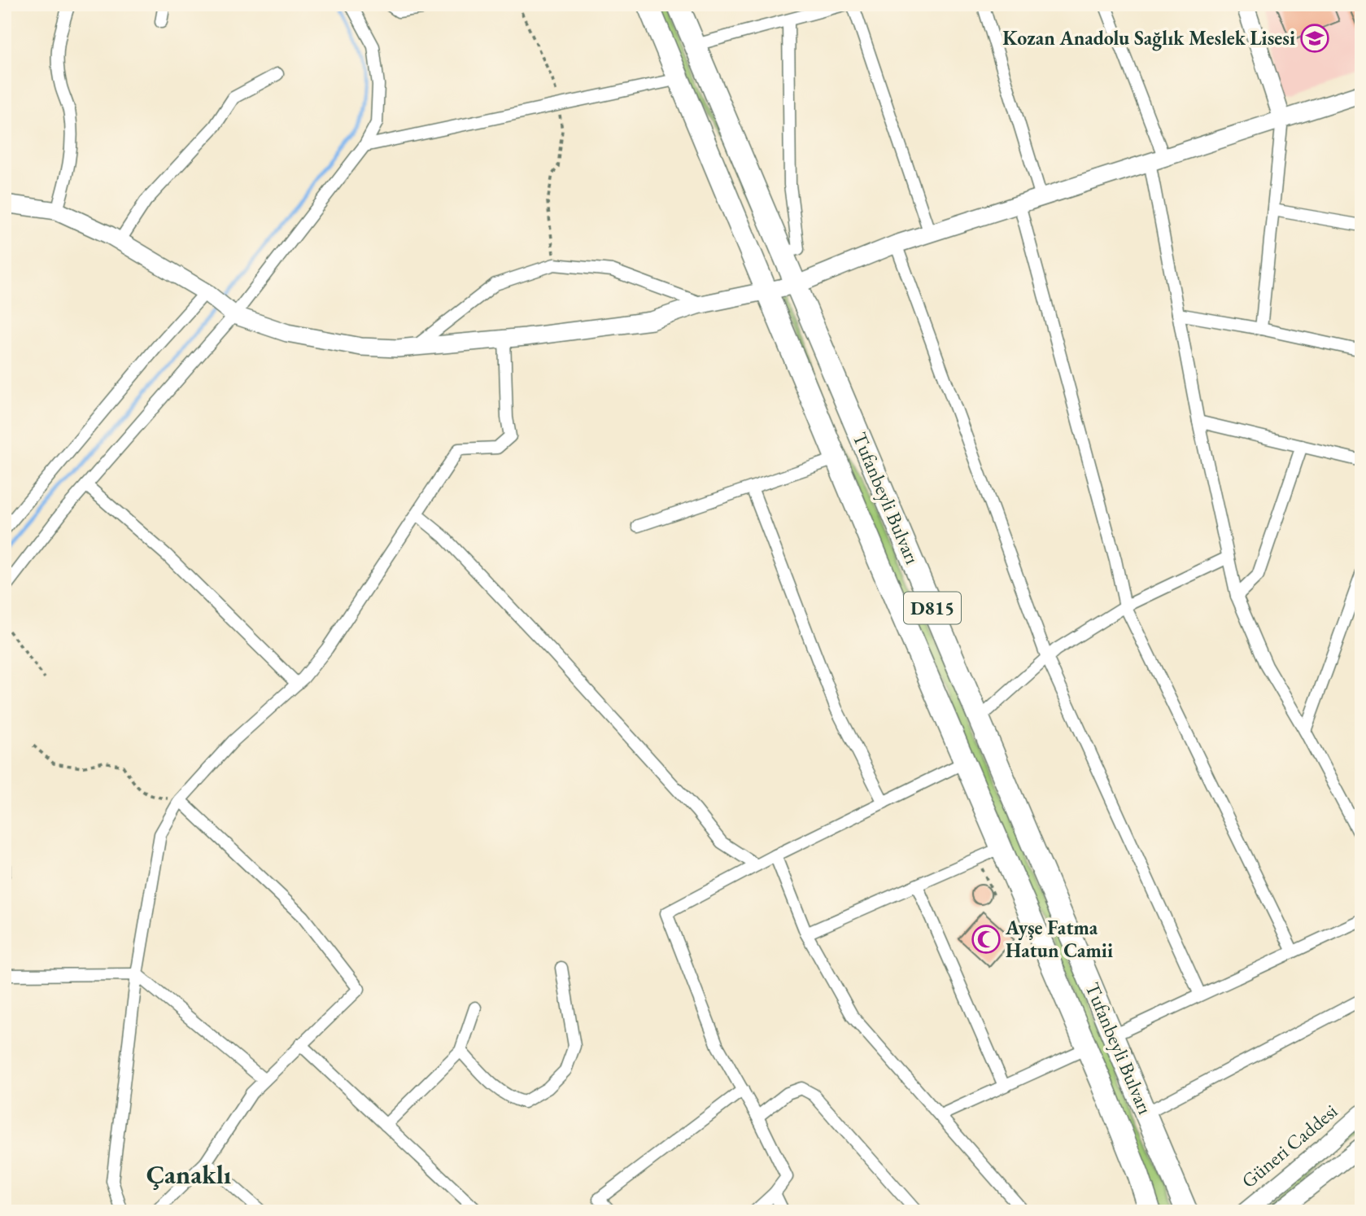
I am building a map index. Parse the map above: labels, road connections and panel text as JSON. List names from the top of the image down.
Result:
{
  "streets": {
    "highway": ["Tufanbeyli Bulvarı", "D815"],
    "street": ["Güneri Caddesi"]
  },
  "districts": ["Çanaklı"],
  "places": {
    "school or university": ["Kozan Anadolu Sağlık Meslek Lisesi"],
    "mosque": ["Ayşe Fatma Hatun Camii"]
  }
}
